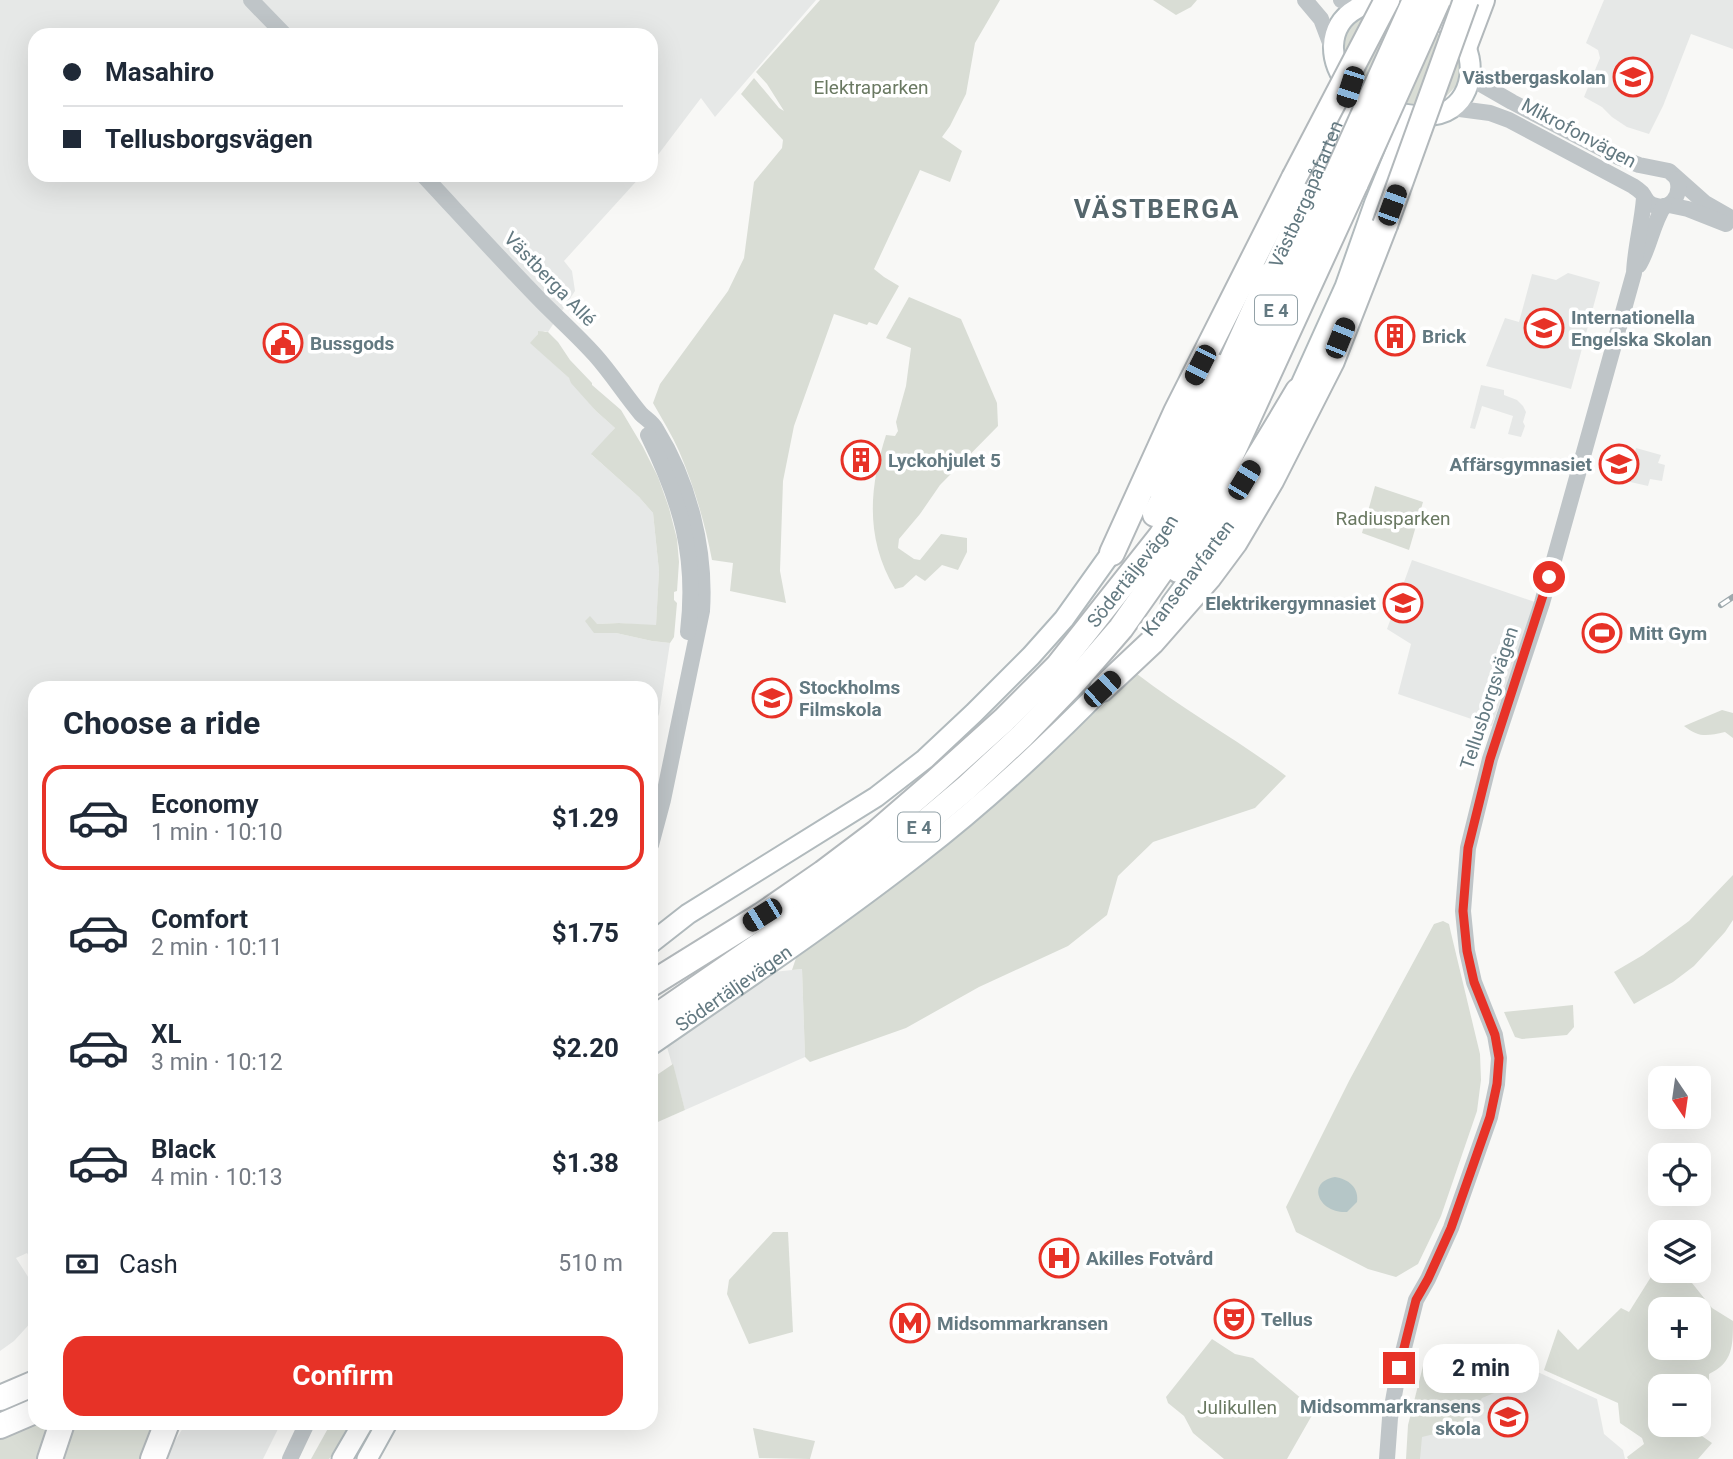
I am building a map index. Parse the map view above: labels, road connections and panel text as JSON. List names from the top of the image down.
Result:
{
  "streets": {
    "highway": ["E 4", "Södertäljevägen"],
    "main road": ["Västbergapåfarten", "Kransenavfarten"],
    "street": ["Mikrofonvägen", "Västberga Allé", "Tellusborgsvägen"]
  },
  "crossings": [
    ["Mikrofonvägen", "Tellusborgsvägen"],
    ["Västbergapåfarten", "Södertäljevägen"],
    ["E 4", "Södertäljevägen"],
    ["E 4", "Kransenavfarten"],
    ["Södertäljevägen", "Kransenavfarten"]
  ],
  "districts": ["VÄSTBERGA"],
  "parks": ["Elektraparken", "Radiusparken", "Julikullen"],
  "places": {
    "school or university": [
      "Västbergaskolan",
      "Internationella Engelska Skolan",
      "Affärsgymnasiet",
      "Elektrikergymnasiet",
      "Stockholms Filmskola",
      "Midsommarkransens skola"
    ],
    "building": ["Brick", "Lyckohjulet 5"],
    "public building": ["Bussgods"],
    "sports": ["Mitt Gym"],
    "hospital": ["Akilles Fotvård"],
    "theatre": ["Tellus"],
    "metro station": ["Midsommarkransen"]
  },
  "north": "bottom",
  "page": {
    "banner": ["Masahiro", "Tellusborgsvägen"],
    "heading": "Choose a ride",
    "list": [
      {
        "name": "Economy",
        "note": "1 min · 10:10",
        "value": "$1.29"
      },
      {
        "name": "Comfort",
        "note": "2 min · 10:11",
        "value": "$1.75"
      },
      {
        "name": "XL",
        "note": "3 min · 10:12",
        "value": "$2.20"
      },
      {
        "name": "Black",
        "note": "4 min · 10:13",
        "value": "$1.38"
      }
    ],
    "map_buttons": ["+", "−"],
    "pay": ["Cash", "510 m"],
    "buttons": "Confirm",
    "bubble": "2 min"
  }
}
